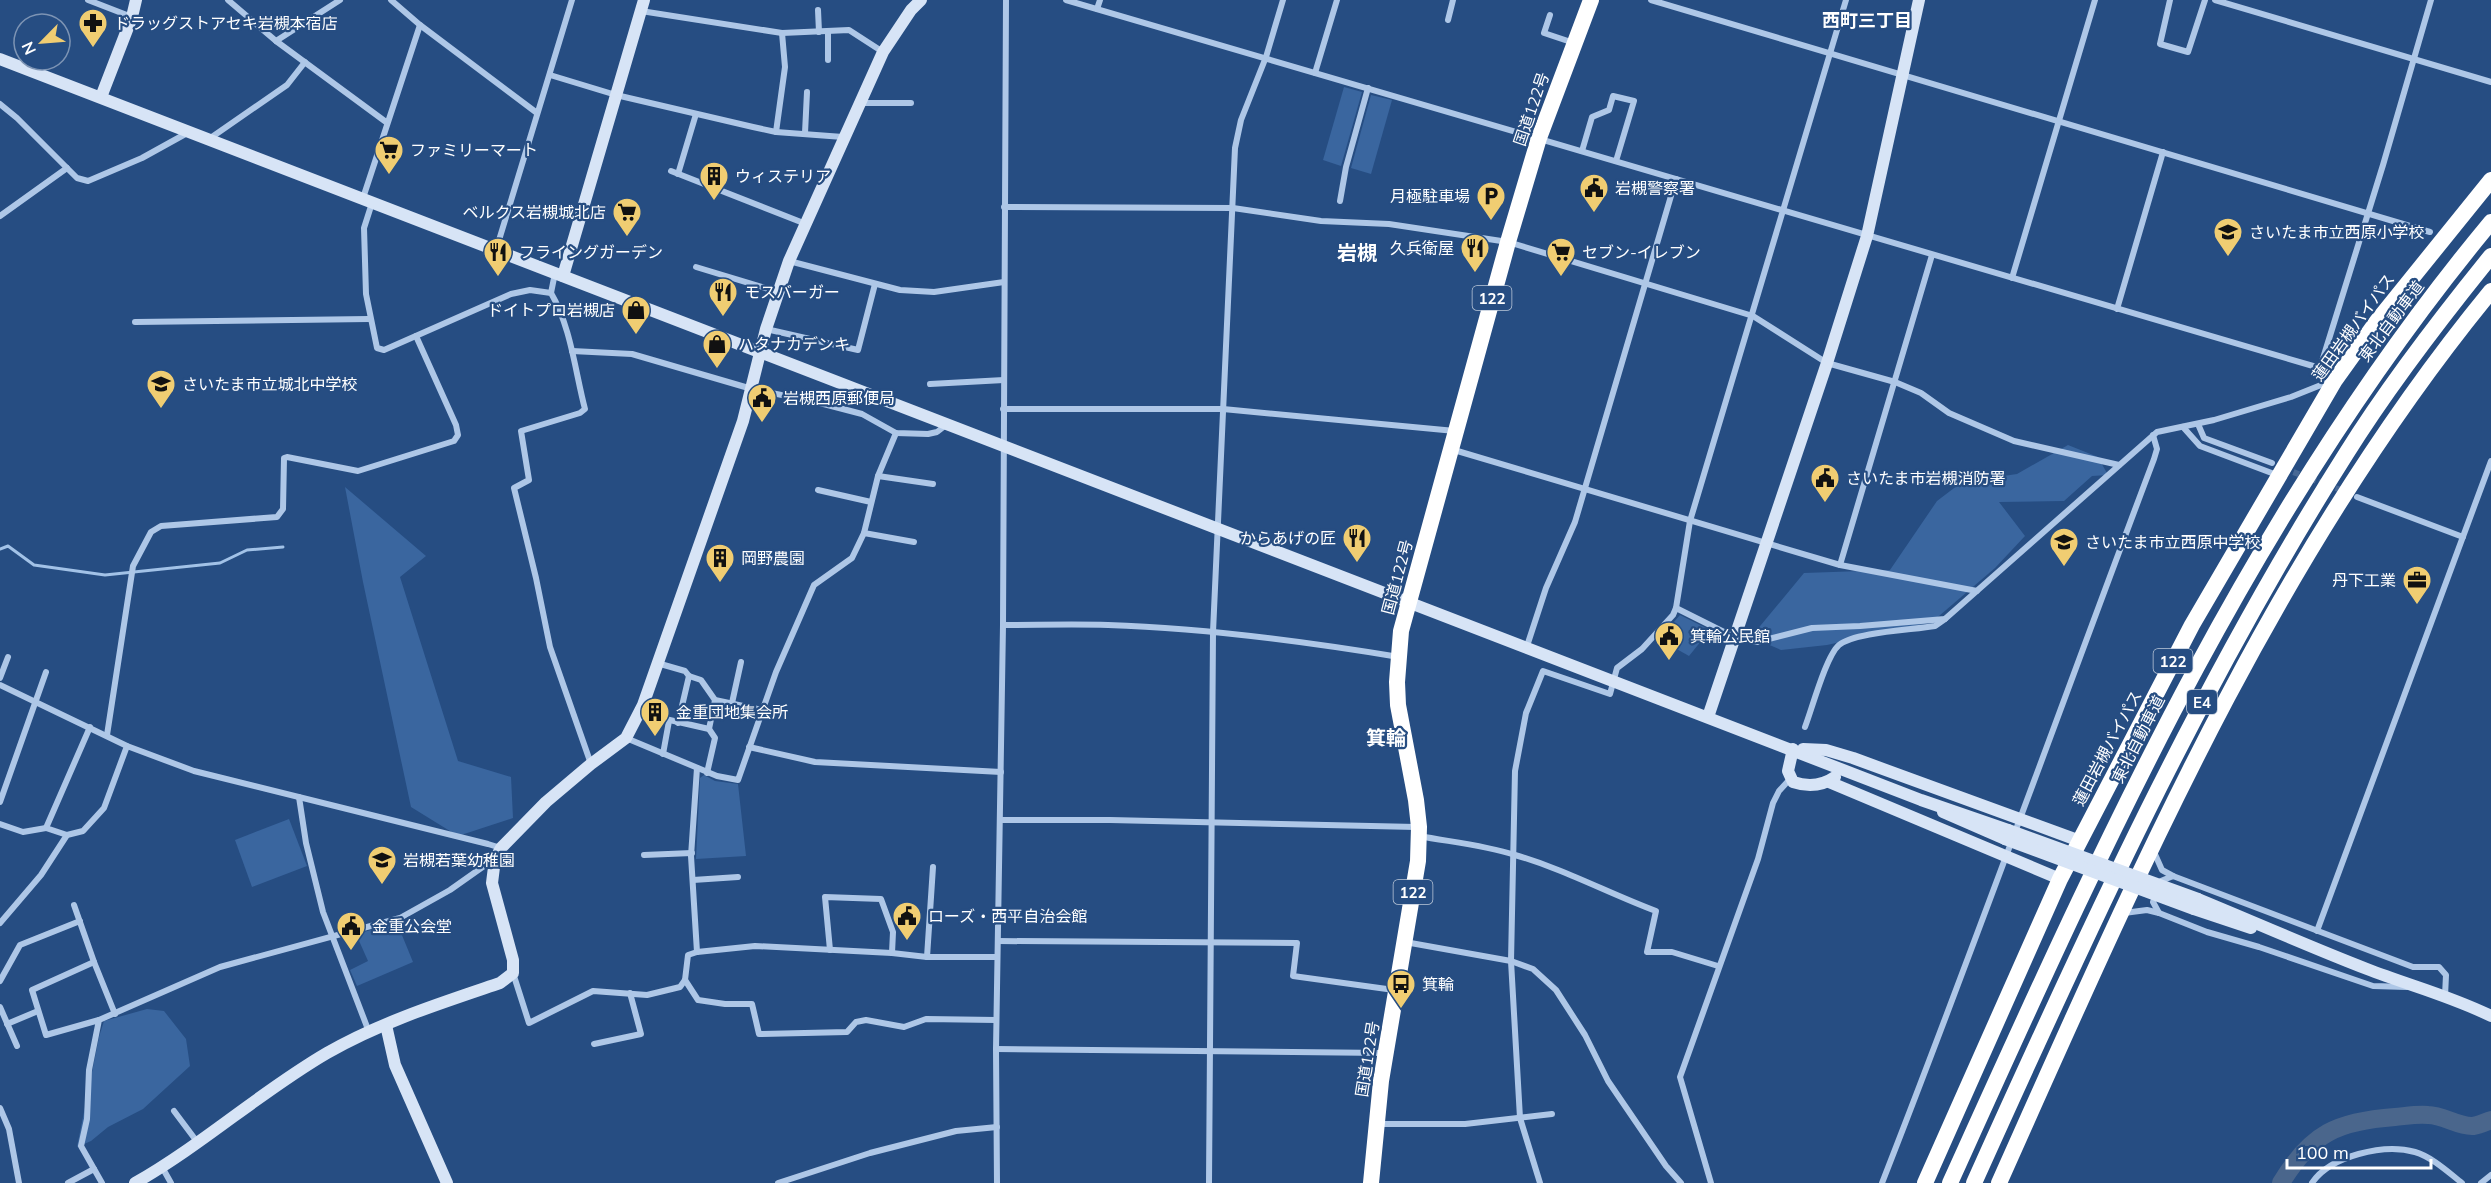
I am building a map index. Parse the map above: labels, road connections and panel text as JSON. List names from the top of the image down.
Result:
{
  "streets": {
    "highway": [
      "国道122号",
      "122",
      "東北自動車道",
      "蓮田岩槻バイパス",
      "E4"
    ]
  },
  "districts": ["西町三丁目", "岩槻", "箕輪"],
  "places": {
    "pharmacy": ["ドラッグストアセキ岩槻本宿店"],
    "supermarket": ["ファミリーマート", "ベルクス岩槻城北店", "セブン-イレブン"],
    "building": ["ウィステリア", "岡野農園", "金重団地集会所"],
    "public building": [
      "岩槻警察署",
      "岩槻西原郵便局",
      "さいたま市岩槻消防署",
      "箕輪公民館",
      "ローズ・西平自治会館",
      "金重公会堂"
    ],
    "parking": ["月極駐車場"],
    "school or university": [
      "さいたま市立西原小学校",
      "さいたま市立城北中学校",
      "さいたま市立西原中学校",
      "岩槻若葉幼稚園"
    ],
    "restaurant": [
      "久兵衛屋",
      "フライングガーデン",
      "モスバーガー",
      "からあげの匠"
    ],
    "shop": ["ドイトプロ岩槻店", "ハタナカデンキ"],
    "office": ["丹下工業"],
    "bus stop": ["箕輪"]
  },
  "scale_bar": "100 m",
  "north": "bottom left"
}
